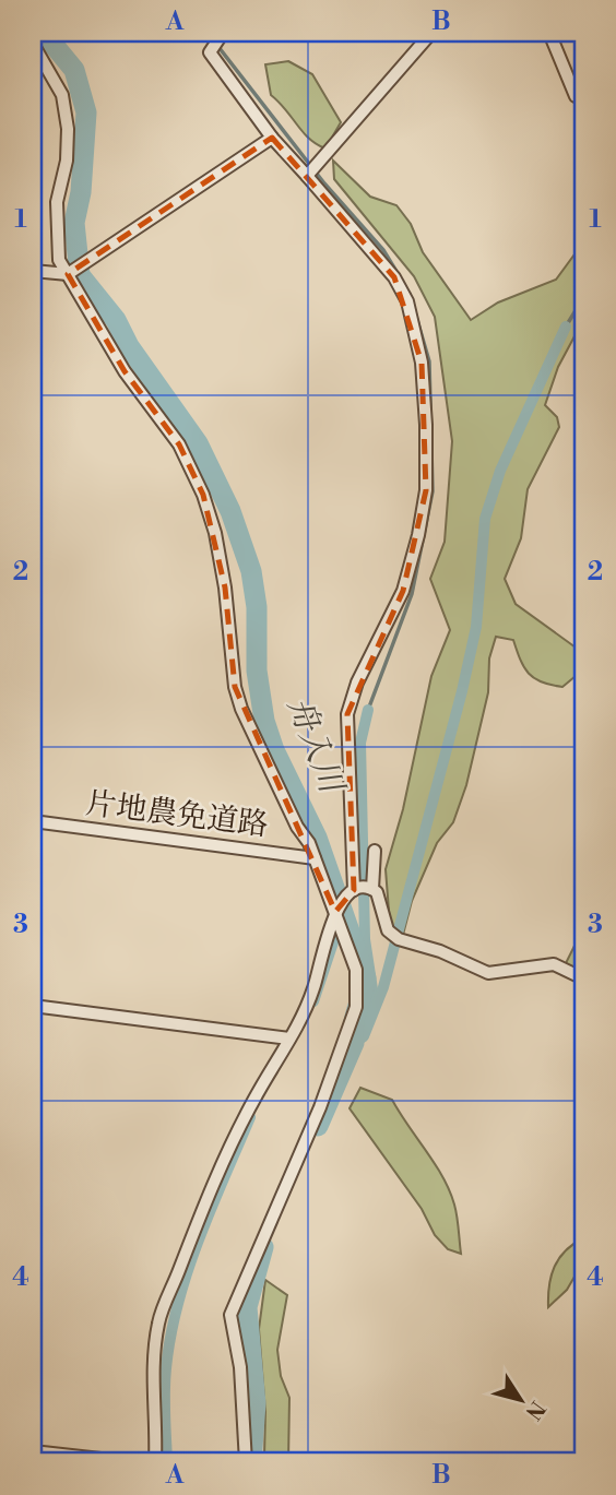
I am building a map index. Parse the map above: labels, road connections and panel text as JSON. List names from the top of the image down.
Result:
{
  "streets": {
    "street": ["片地農免道路"]
  },
  "water": ["舟入川"],
  "north": "bottom right",
  "grid": {
    "columns": ["A", "B"],
    "rows": [
      "1",
      "2",
      "3",
      "4"
    ]
  }
}
